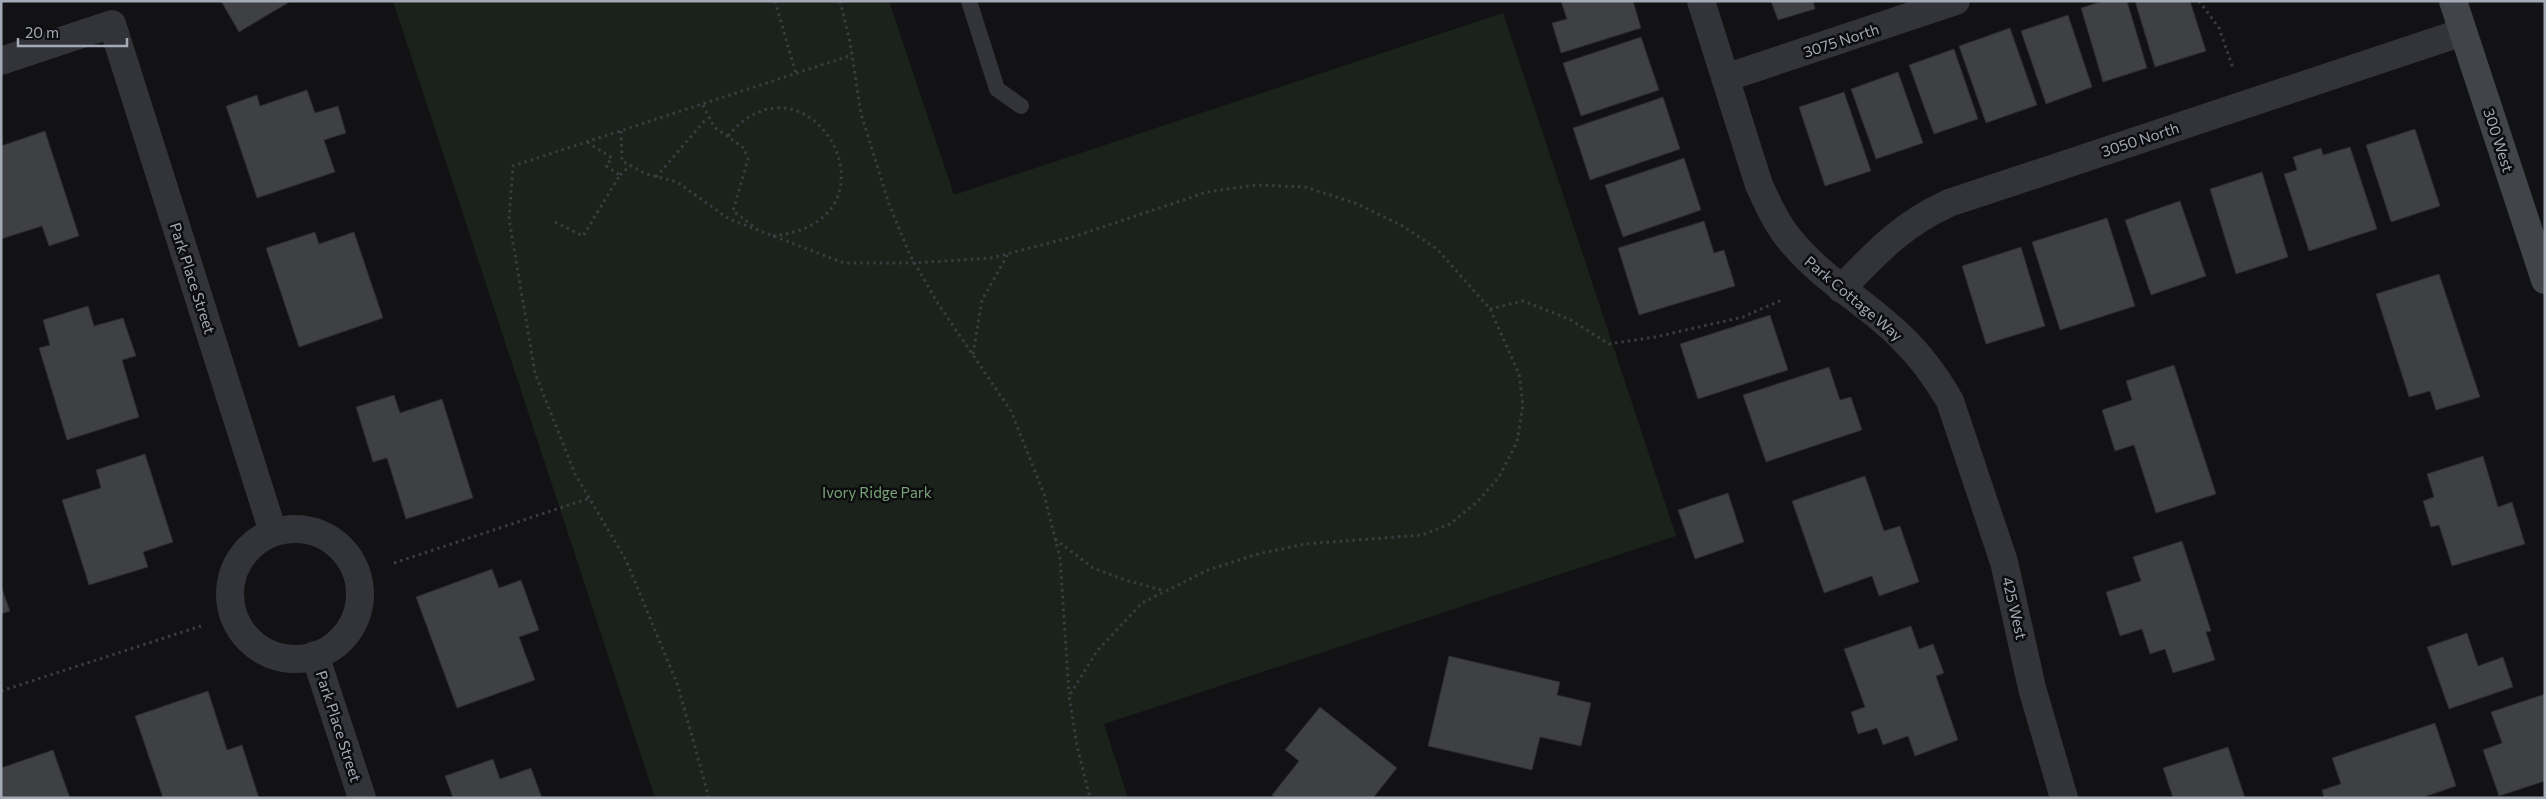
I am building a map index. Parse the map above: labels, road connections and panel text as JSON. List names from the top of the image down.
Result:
{
  "streets": {
    "street": [
      "3075 North",
      "3050 North",
      "300 West",
      "Park Place Street",
      "Park Cottage Way",
      "425 West"
    ]
  },
  "crossings": [
    ["3075 North", "Park Cottage Way"],
    ["3050 North", "300 West"],
    ["3050 North", "Park Cottage Way"],
    ["Park Cottage Way", "425 West"]
  ],
  "parks": ["Ivory Ridge Park"],
  "scale_bar": "20 m"
}
